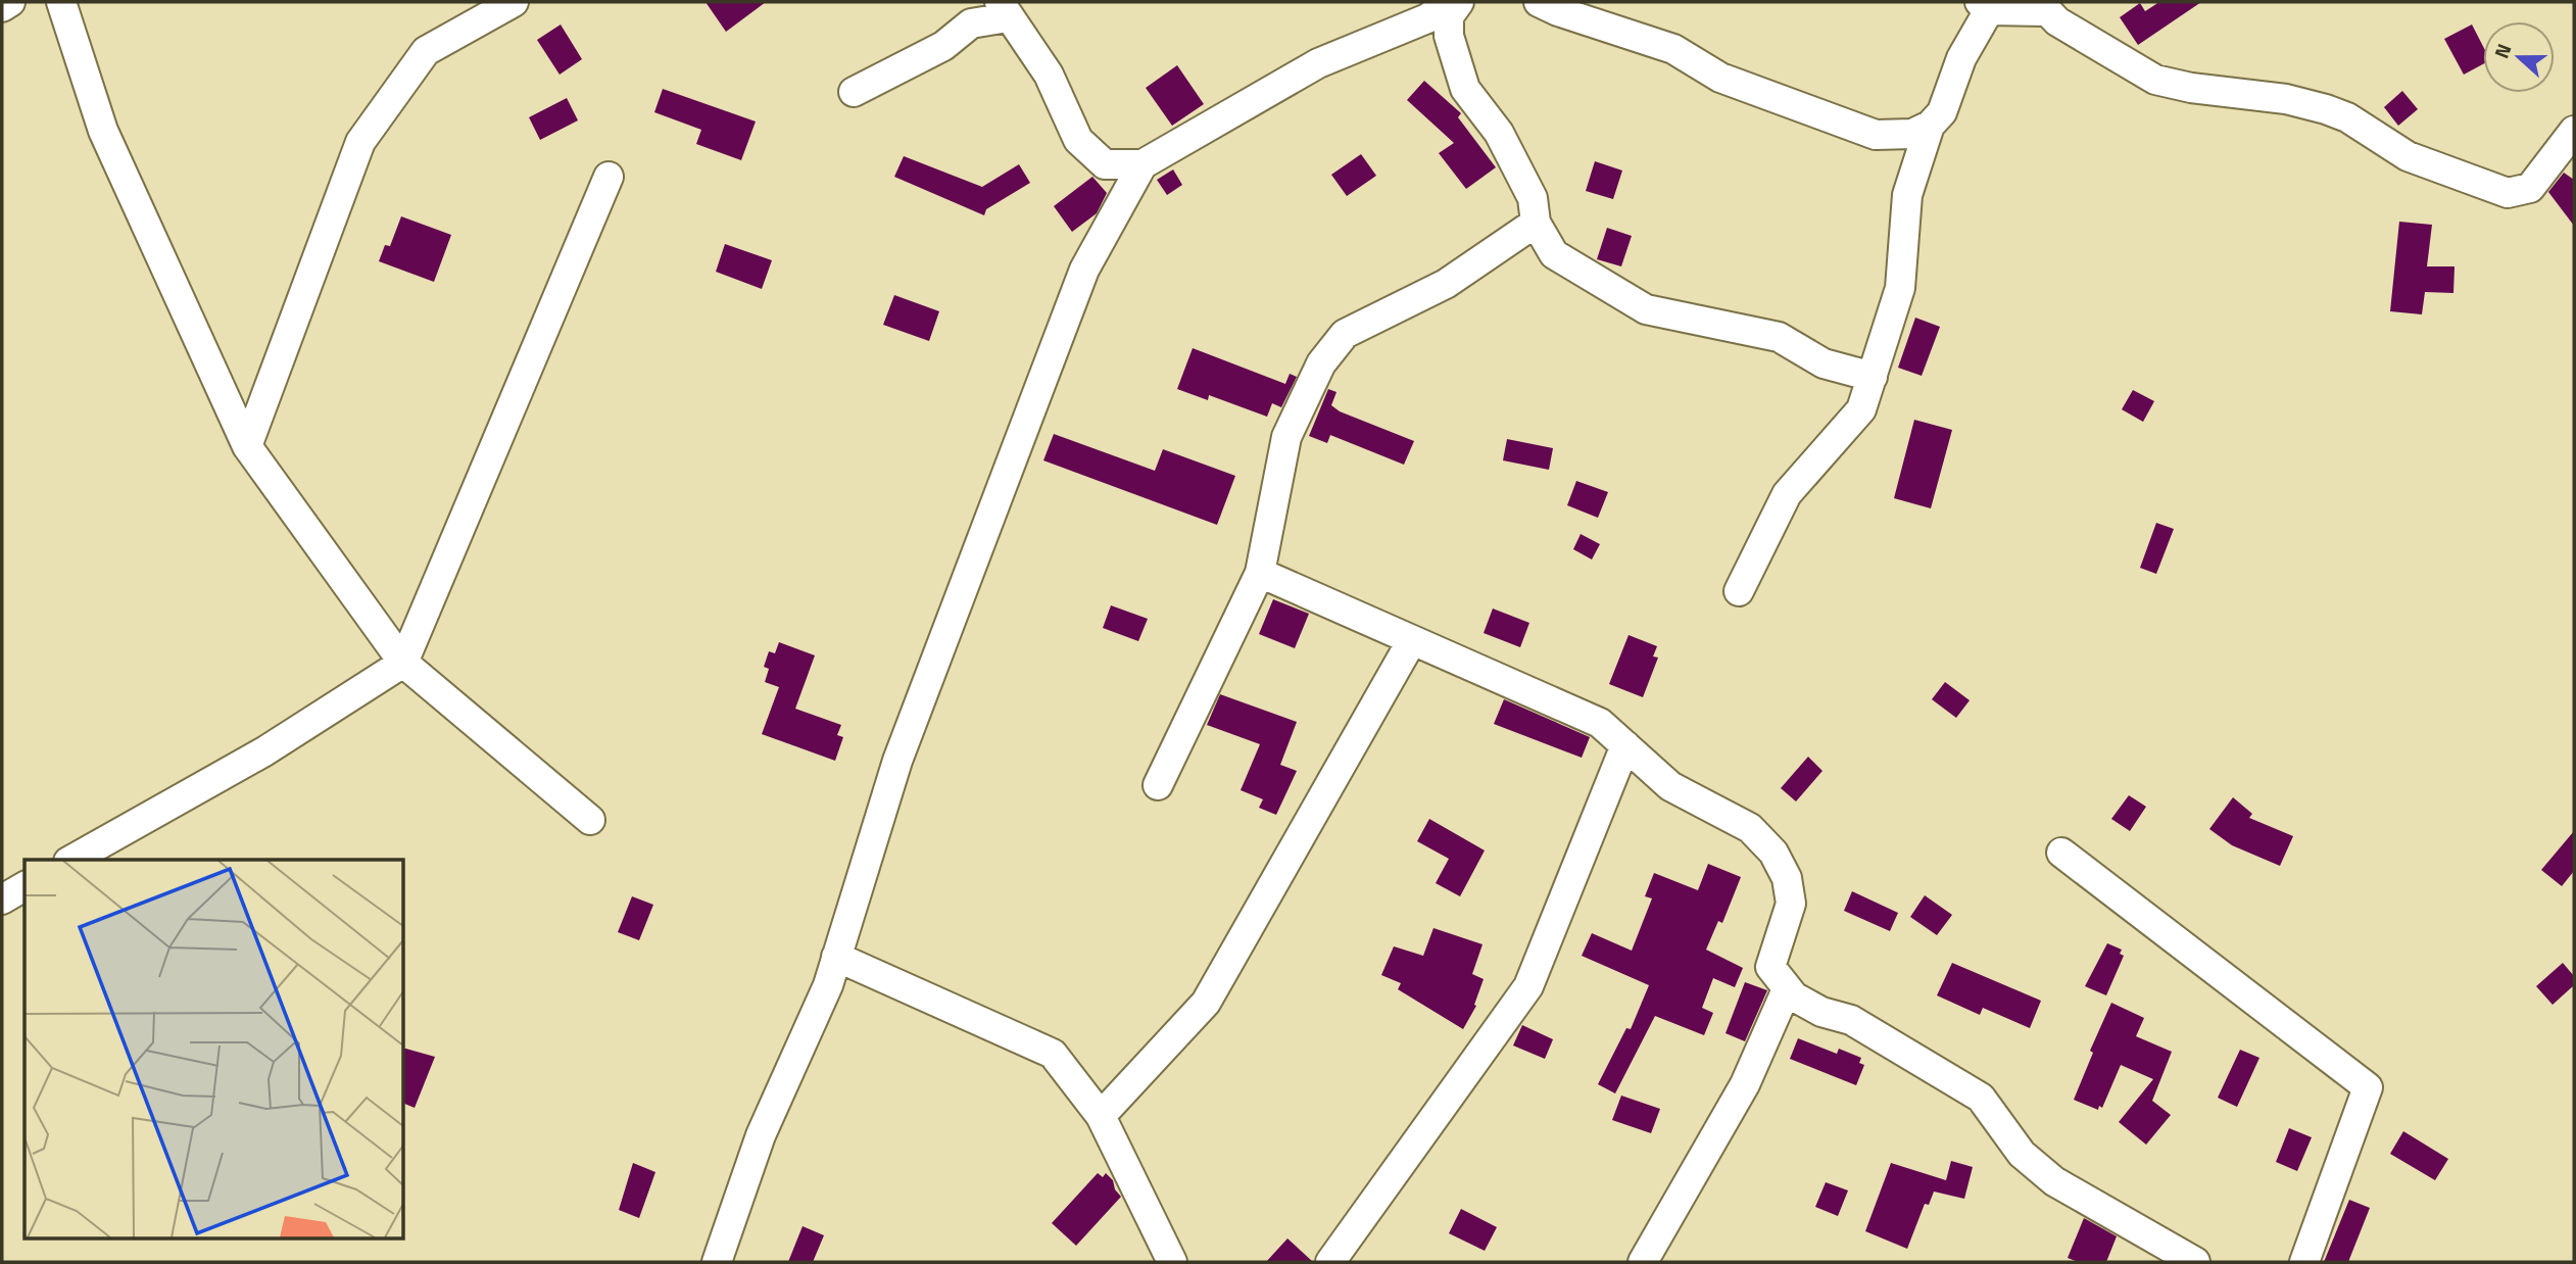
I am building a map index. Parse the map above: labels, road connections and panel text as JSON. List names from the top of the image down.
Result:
{
  "north": "left"
}
